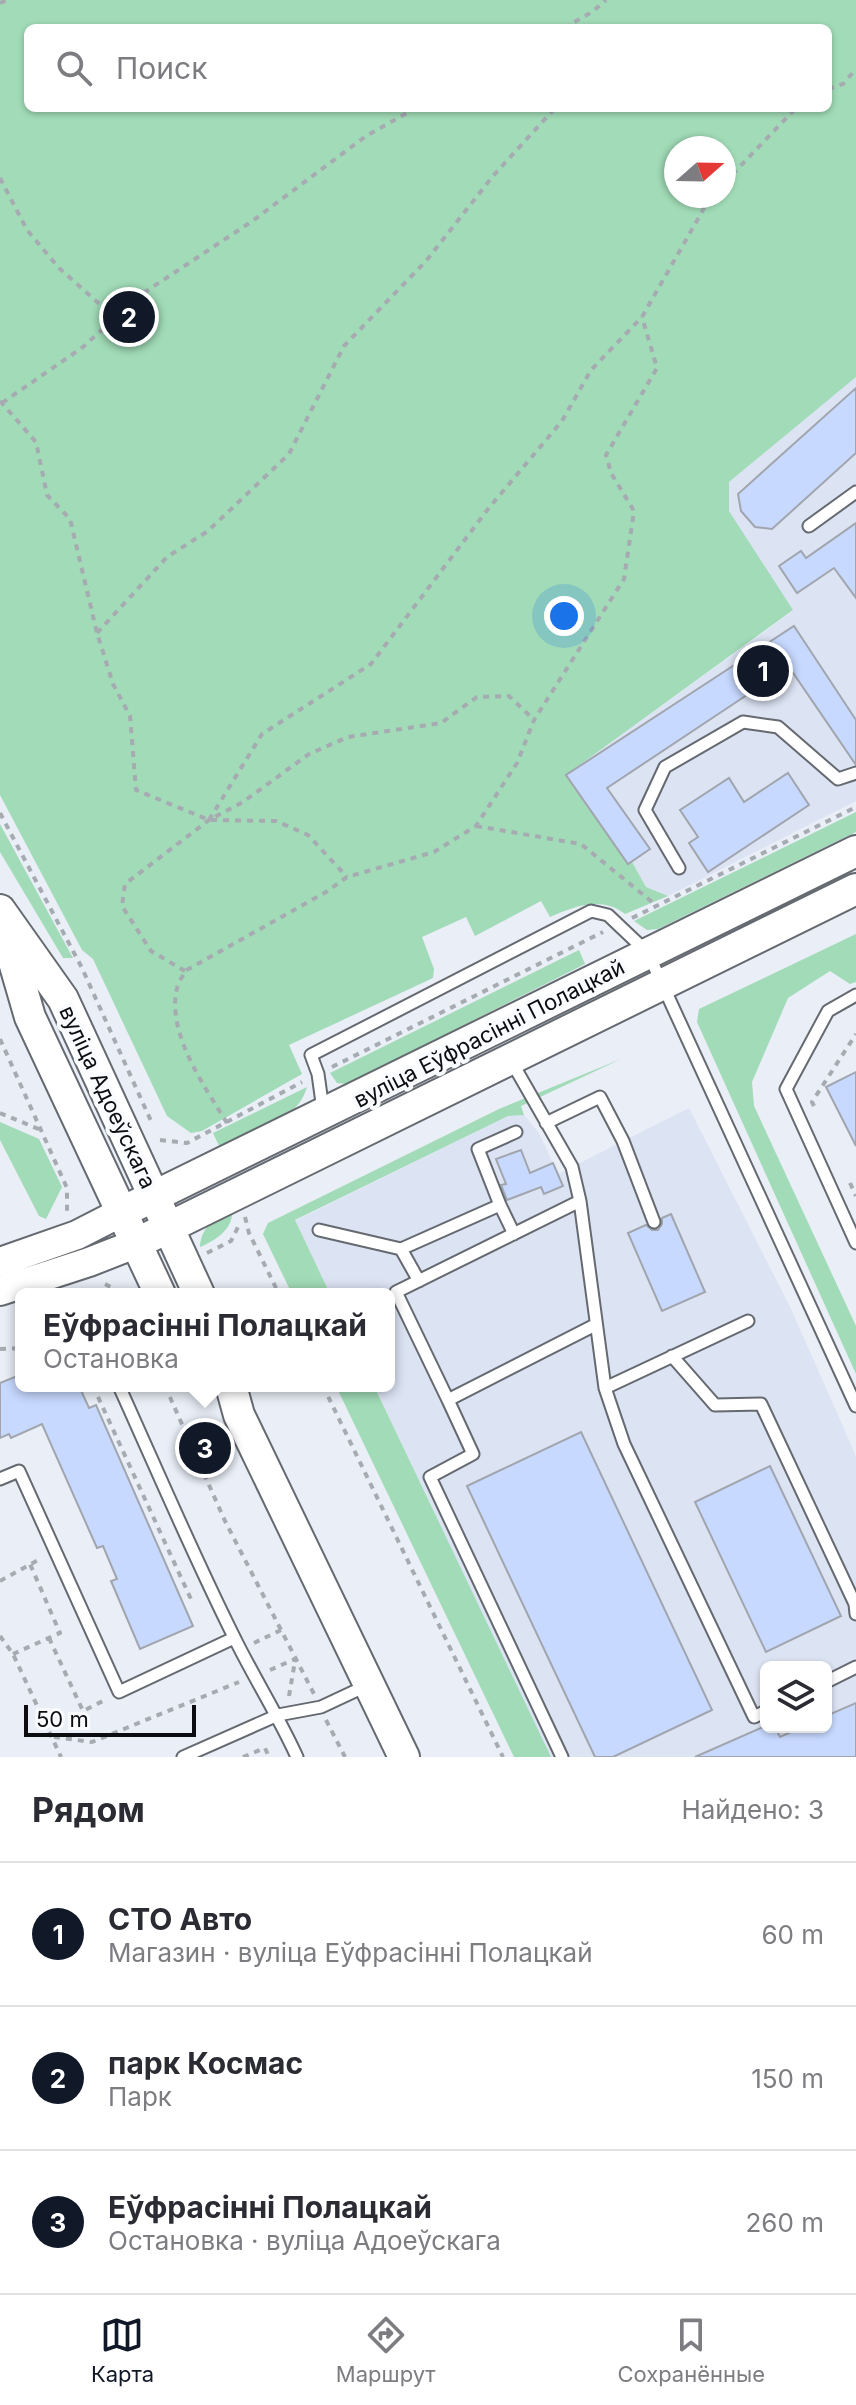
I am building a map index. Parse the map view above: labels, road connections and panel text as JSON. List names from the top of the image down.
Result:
{
  "streets": {
    "main road": ["вуліца Еўфрасінні Полацкай", "вуліца Адоеўскага"]
  },
  "crossings": [
    ["вуліца Еўфрасінні Полацкай", "вуліца Адоеўскага"]
  ],
  "scale_bar": "50 m",
  "north": "right",
  "page": {
    "search": "Поиск",
    "pins": ["2", "1", "3"],
    "popup": ["Еўфрасінні Полацкай", "Остановка"],
    "scale": "50 m",
    "heading": ["Рядом", "Найдено: 3"],
    "list": [
      {
        "mark": "1",
        "name": "СТО Авто",
        "note": "Магазин · вуліца Еўфрасінні Полацкай",
        "value": "60 m"
      },
      {
        "mark": "2",
        "name": "парк Космас",
        "note": "Парк",
        "value": "150 m"
      },
      {
        "mark": "3",
        "name": "Еўфрасінні Полацкай",
        "note": "Остановка · вуліца Адоеўскага",
        "value": "260 m"
      }
    ],
    "nav": ["Карта", "Маршрут", "Сохранённые"]
  }
}
